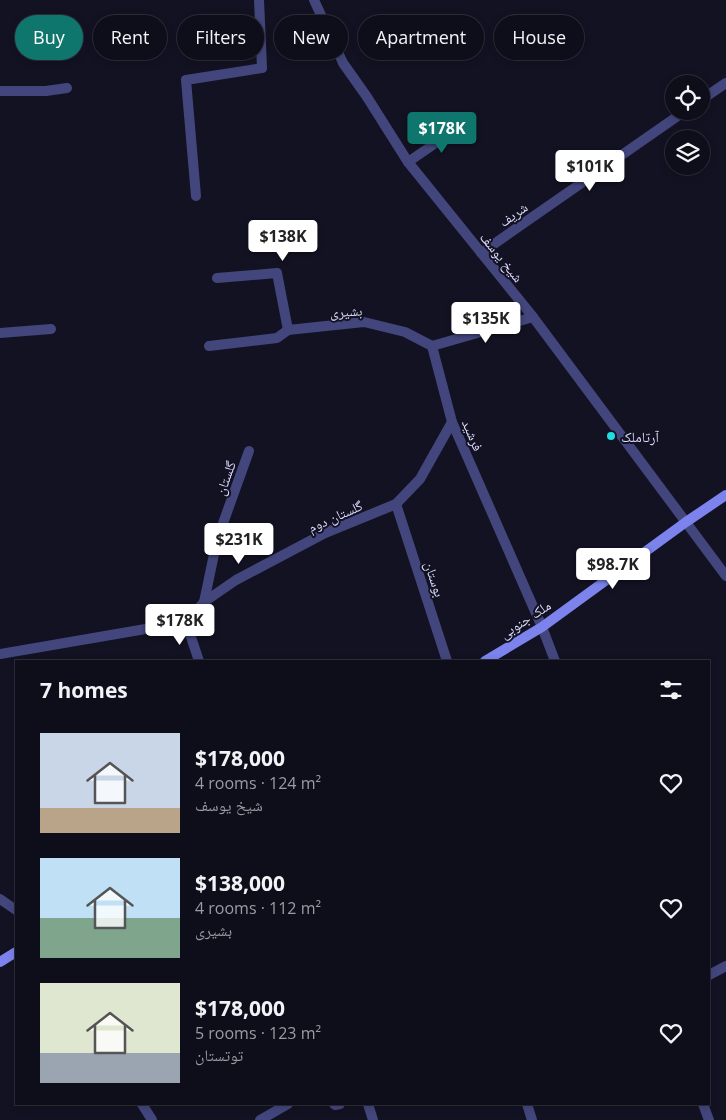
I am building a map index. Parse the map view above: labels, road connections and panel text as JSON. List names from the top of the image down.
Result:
{
  "streets": {
    "street": [
      "شریف",
      "شیخ یوسف",
      "بشیری",
      "فرشید",
      "گلستان",
      "گلستان دوم",
      "بوستان",
      "ملک جنوبی"
    ]
  },
  "crossings": [
    ["شریف", "شیخ یوسف"],
    ["شیخ یوسف", "ملک جنوبی"],
    ["بشیری", "فرشید"],
    ["فرشید", "گلستان دوم"],
    ["فرشید", "ملک جنوبی"],
    ["گلستان", "گلستان دوم"],
    ["گلستان دوم", "بوستان"]
  ],
  "places": ["آرتاملک"],
  "page": {
    "chip": [
      "Buy",
      "Rent",
      "Filters",
      "New",
      "Apartment",
      "House"
    ],
    "price": [
      "$178K",
      "$101K",
      "$138K",
      "$135K",
      "$231K",
      "$98.7K",
      "$178K"
    ],
    "heading": "7 homes",
    "list": [
      {
        "name": "$178,000",
        "note": "4 rooms · 124 m² · شیخ یوسف"
      },
      {
        "name": "$138,000",
        "note": "4 rooms · 112 m² · بشیری"
      },
      {
        "name": "$178,000",
        "note": "5 rooms · 123 m² · توتستان"
      }
    ]
  }
}
